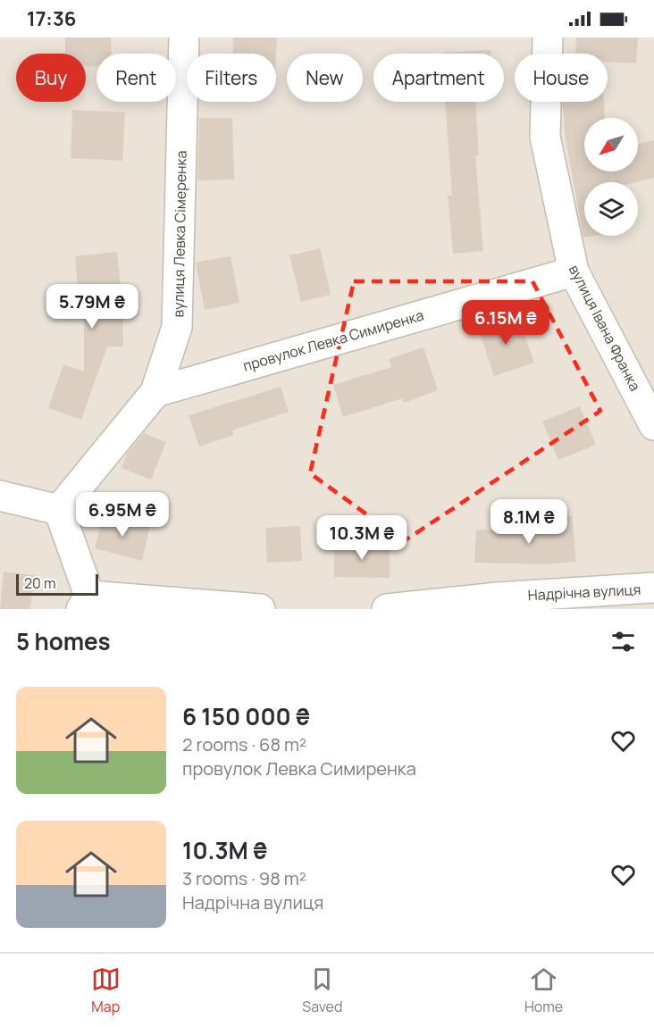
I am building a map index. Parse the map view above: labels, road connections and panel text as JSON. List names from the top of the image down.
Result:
{
  "streets": {
    "street": [
      "вулиця Левка Сімеренка",
      "вулиця Івана Франка",
      "провулок Левка Симиренка",
      "Надрічна вулиця"
    ]
  },
  "crossings": [
    ["вулиця Левка Сімеренка", "провулок Левка Симиренка"],
    ["вулиця Івана Франка", "провулок Левка Симиренка"]
  ],
  "scale_bar": "20 m",
  "north": "bottom left",
  "page": {
    "status": "17:36",
    "chip": [
      "Buy",
      "Rent",
      "Filters",
      "New",
      "Apartment",
      "House"
    ],
    "price": [
      "5.79M ₴",
      "6.15M ₴",
      "6.95M ₴",
      "8.1M ₴",
      "10.3M ₴"
    ],
    "scale": "20 m",
    "heading": "5 homes",
    "list": [
      {
        "name": "6 150 000 ₴",
        "note": "2 rooms · 68 m² · провулок Левка Симиренка"
      },
      {
        "name": "10.3M ₴",
        "note": "3 rooms · 98 m² · Надрічна вулиця"
      }
    ],
    "tabs": ["Map", "Saved", "Home"]
  }
}
